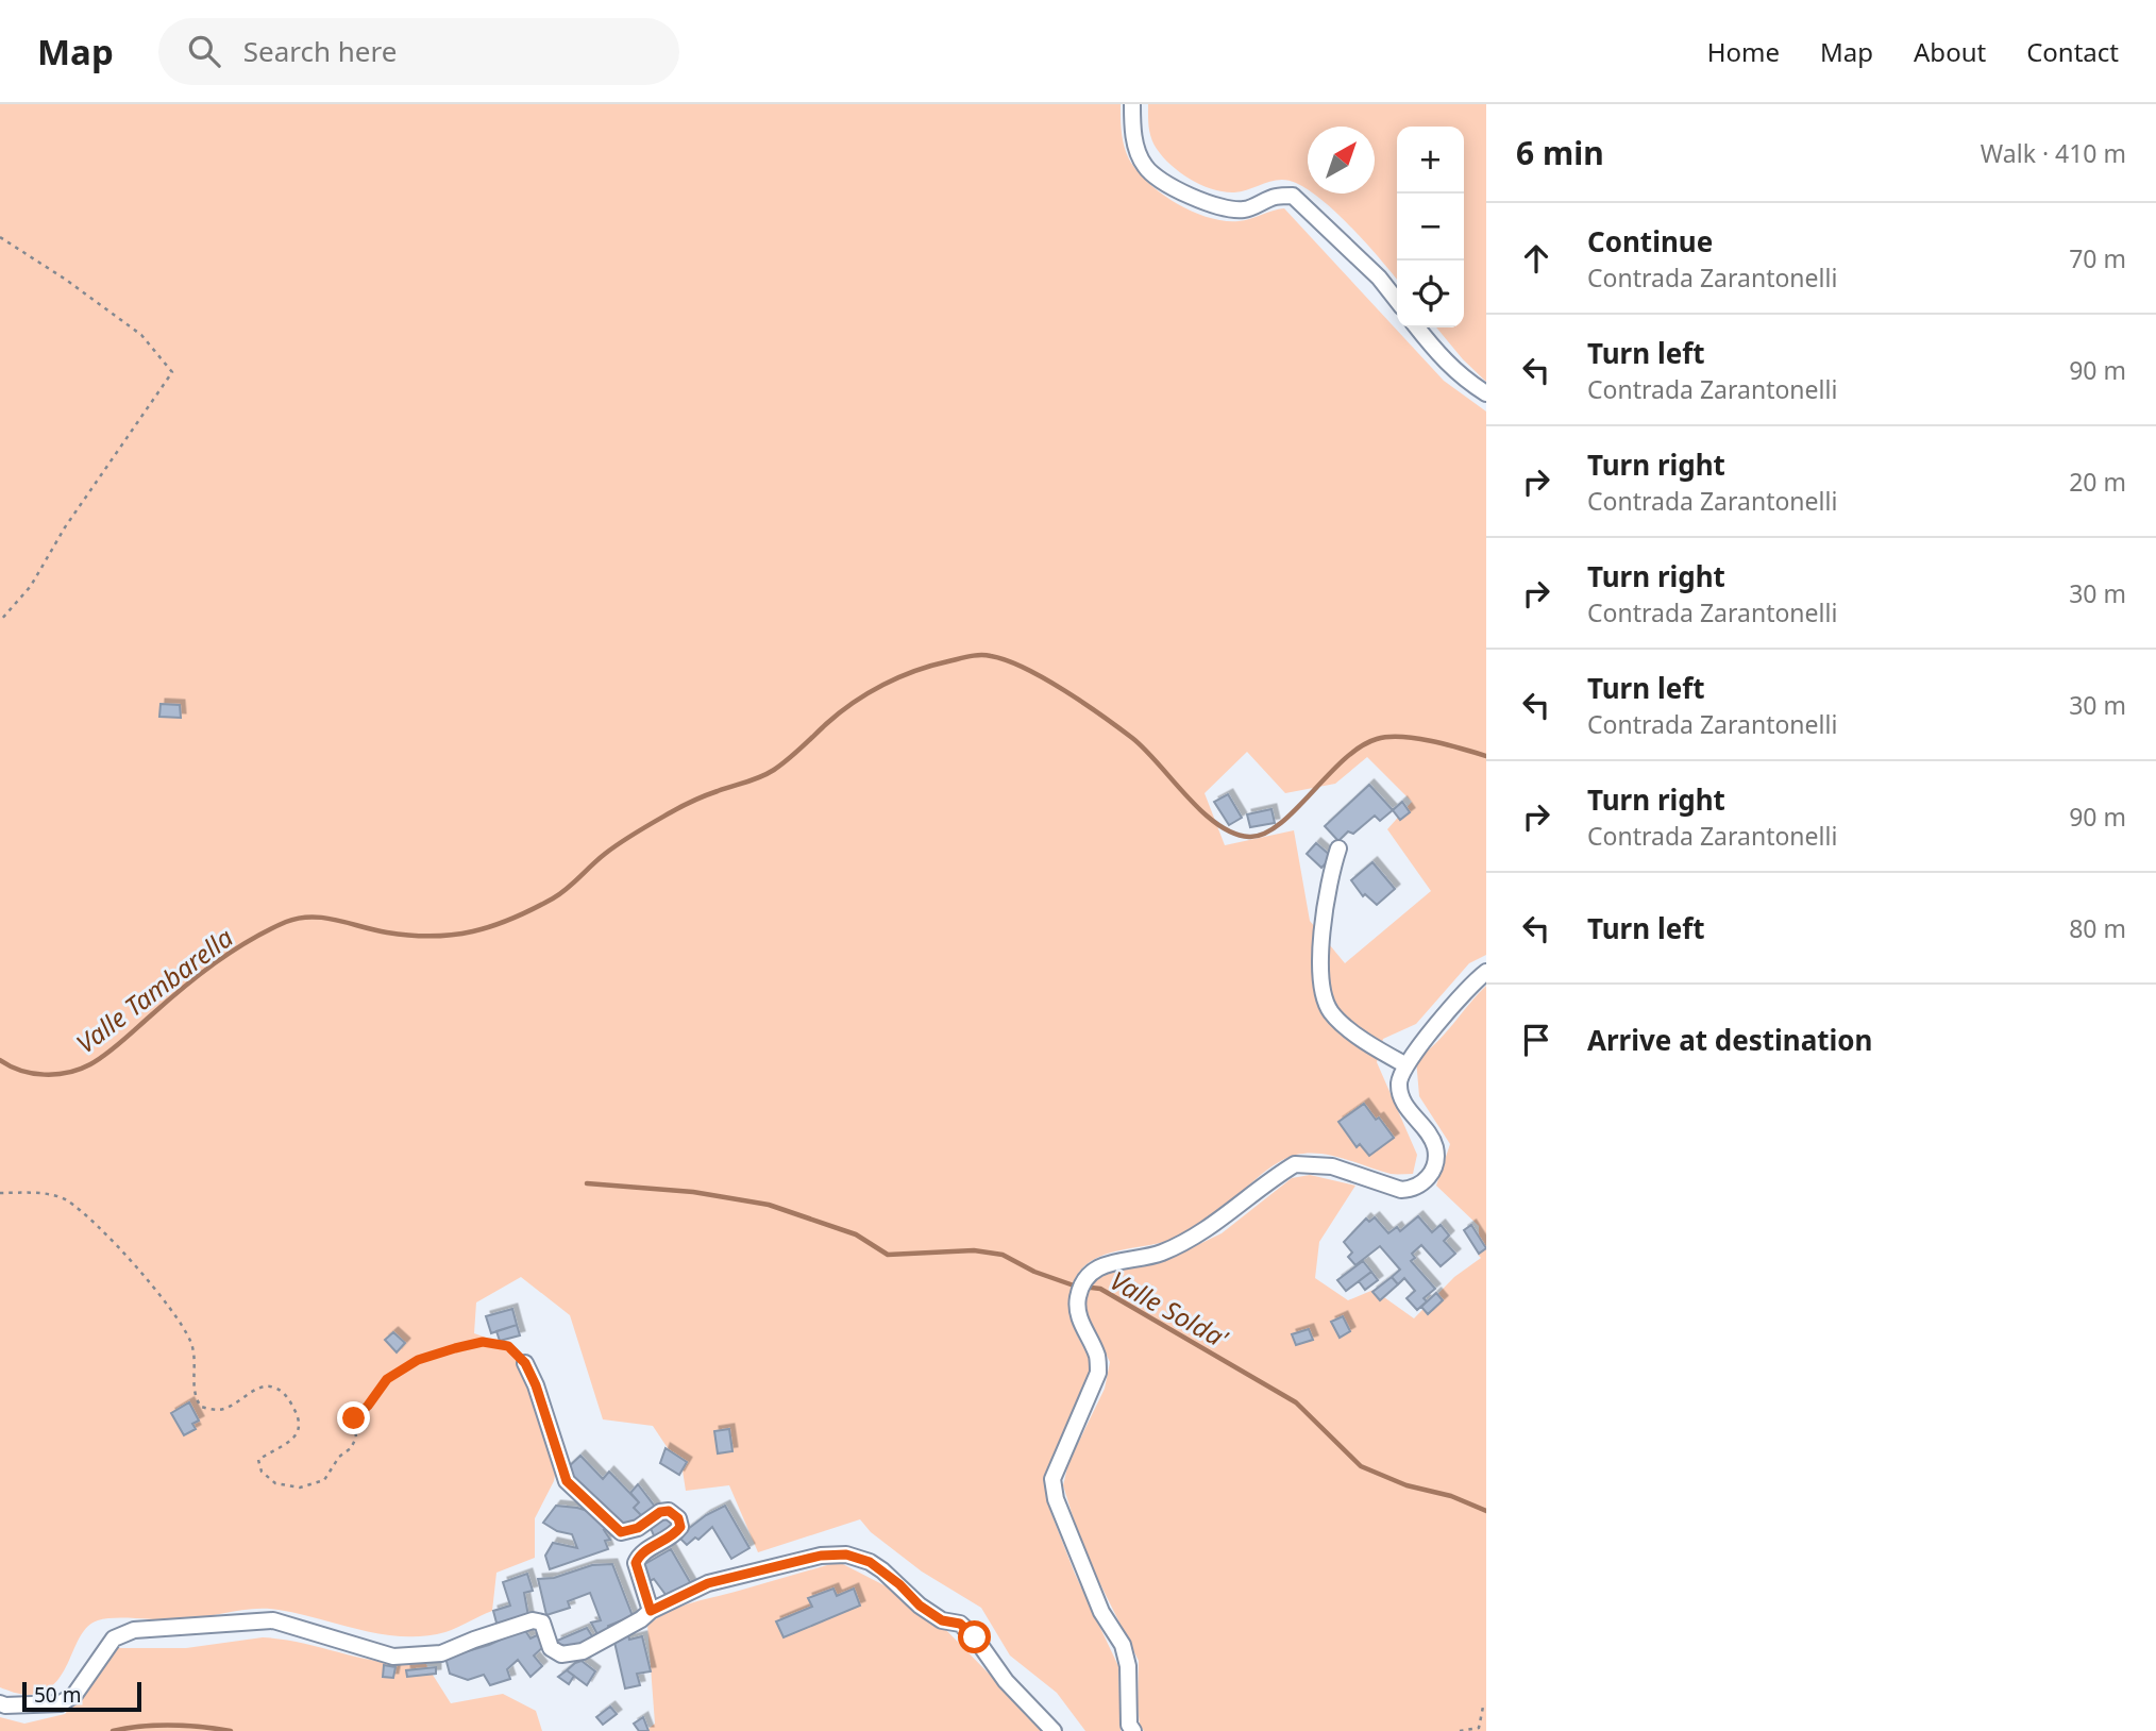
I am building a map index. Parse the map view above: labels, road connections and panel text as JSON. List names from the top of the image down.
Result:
{
  "water": ["Valle Tambarella", "Valle Solda'"],
  "scale_bar": "50 m",
  "north": "top right",
  "page": {
    "header": "Map",
    "search": "Search here",
    "nav": [
      "Home",
      "Map",
      "About",
      "Contact"
    ],
    "heading": ["6 min", "Walk · 410 m"],
    "map_buttons": ["+", "−"],
    "list": [
      ["Continue", "Contrada Zarantonelli", "70 m"],
      ["Turn left", "Contrada Zarantonelli", "90 m"],
      ["Turn right", "Contrada Zarantonelli", "20 m"],
      ["Turn right", "Contrada Zarantonelli", "30 m"],
      ["Turn left", "Contrada Zarantonelli", "30 m"],
      ["Turn right", "Contrada Zarantonelli", "90 m"],
      ["Turn left", "80 m"],
      "Arrive at destination"
    ],
    "scale": "50 m"
  }
}
